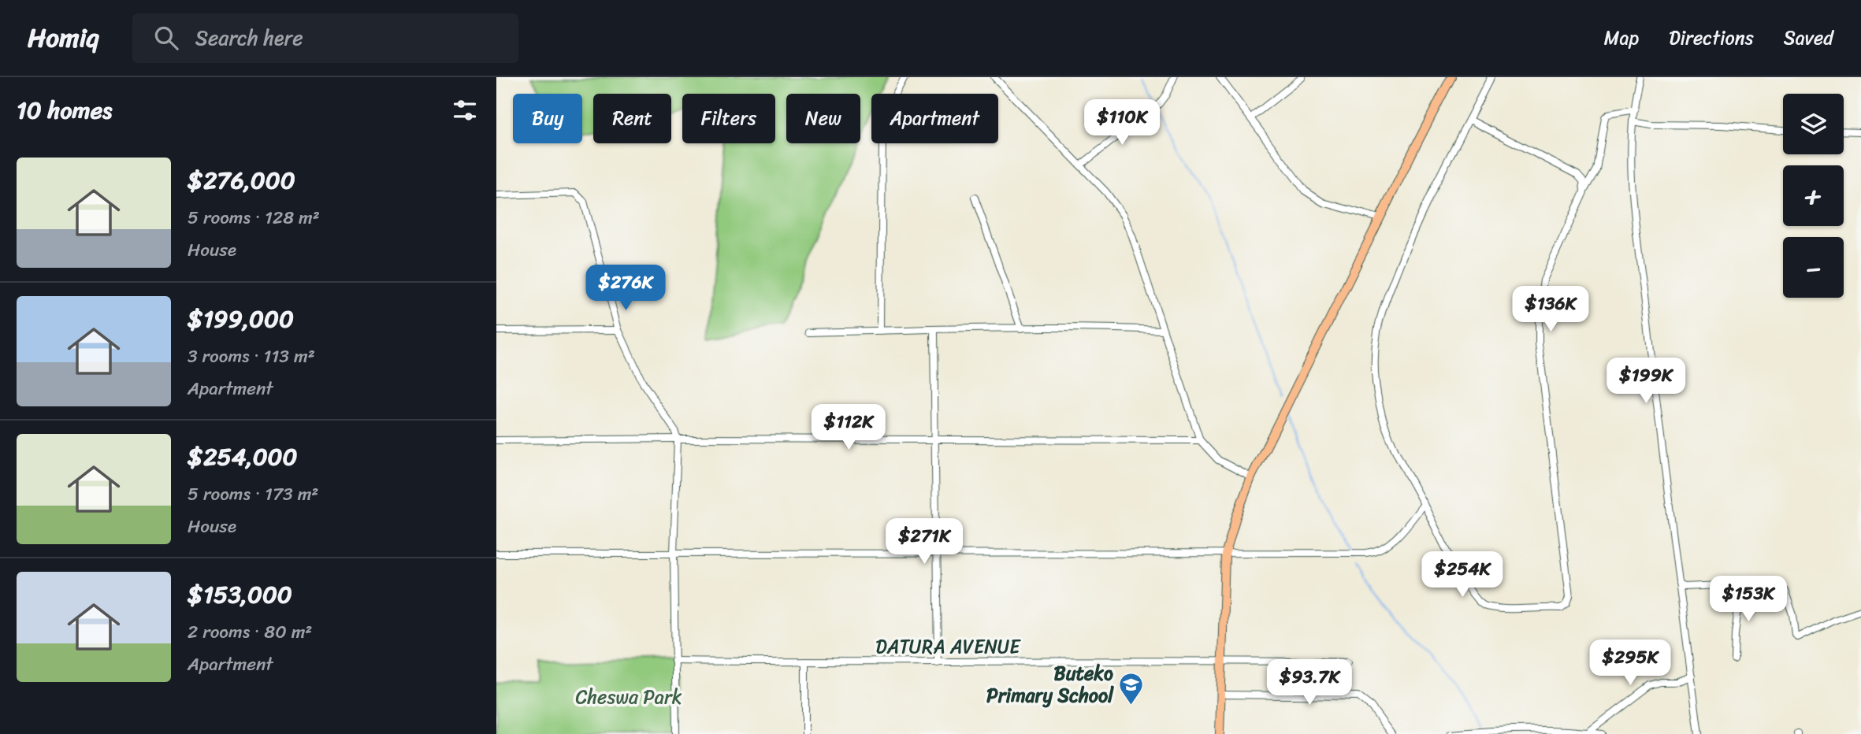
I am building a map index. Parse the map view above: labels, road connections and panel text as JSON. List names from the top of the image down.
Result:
{
  "streets": {
    "street": ["DATURA AVENUE"]
  },
  "parks": ["Cheswa Park"],
  "places": {
    "school or university": ["Buteko Primary School"]
  },
  "page": {
    "header": "Homiq",
    "search": "Search here",
    "nav": ["Map", "Directions", "Saved"],
    "heading": "10 homes",
    "map_buttons": ["+", "−"],
    "chip": [
      "Buy",
      "Rent",
      "Filters",
      "New",
      "Apartment"
    ],
    "price": [
      "$110K",
      "$276K",
      "$136K",
      "$199K",
      "$112K",
      "$271K",
      "$254K",
      "$153K",
      "$295K",
      "$93.7K"
    ],
    "list": [
      {
        "name": "$276,000",
        "note": "5 rooms · 128 m² · House"
      },
      {
        "name": "$199,000",
        "note": "3 rooms · 113 m² · Apartment"
      },
      {
        "name": "$254,000",
        "note": "5 rooms · 173 m² · House"
      },
      {
        "name": "$153,000",
        "note": "2 rooms · 80 m² · Apartment"
      }
    ]
  }
}
